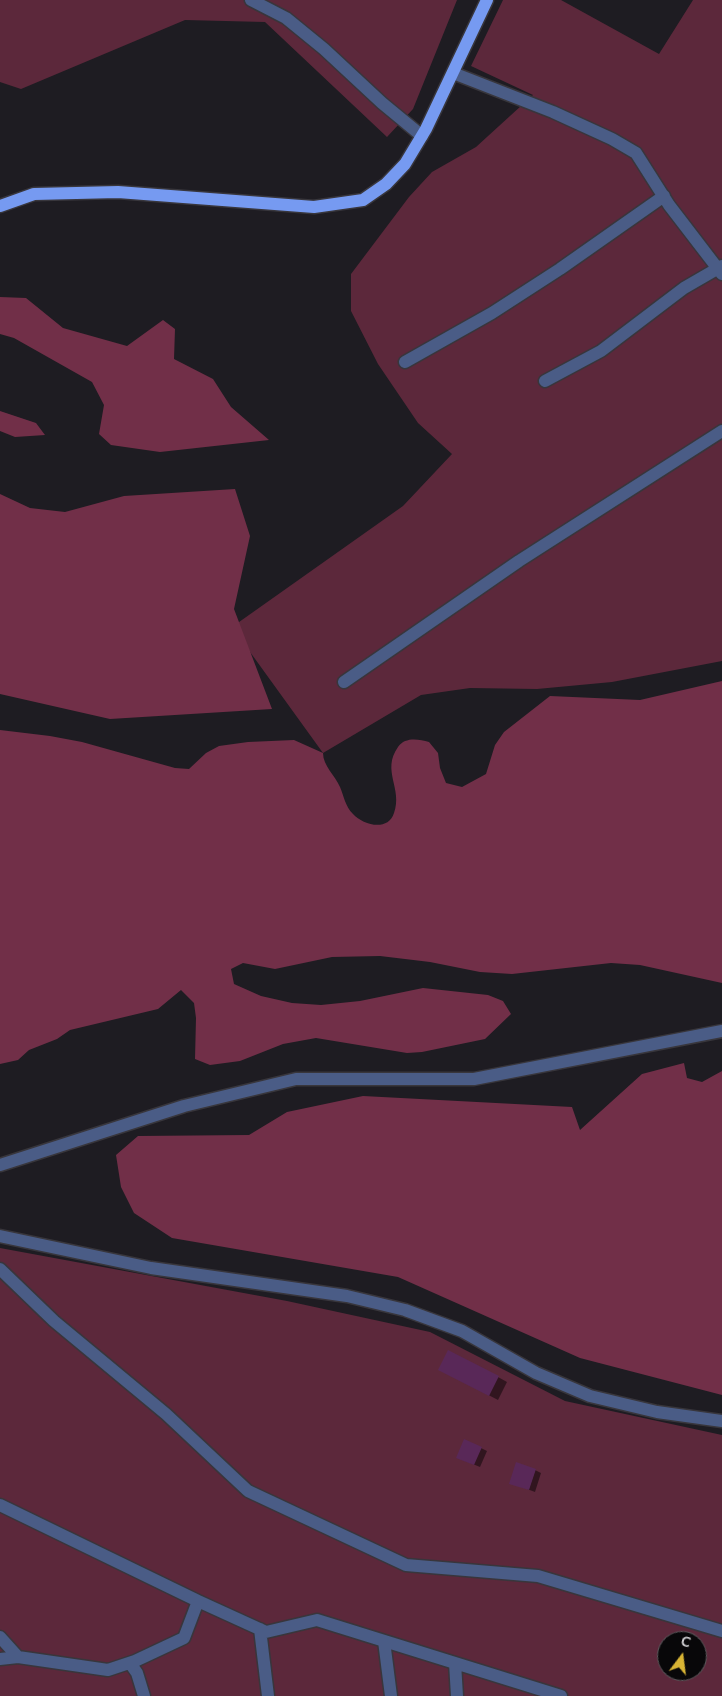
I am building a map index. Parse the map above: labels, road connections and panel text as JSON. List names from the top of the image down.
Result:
{
  "north": "top"
}
